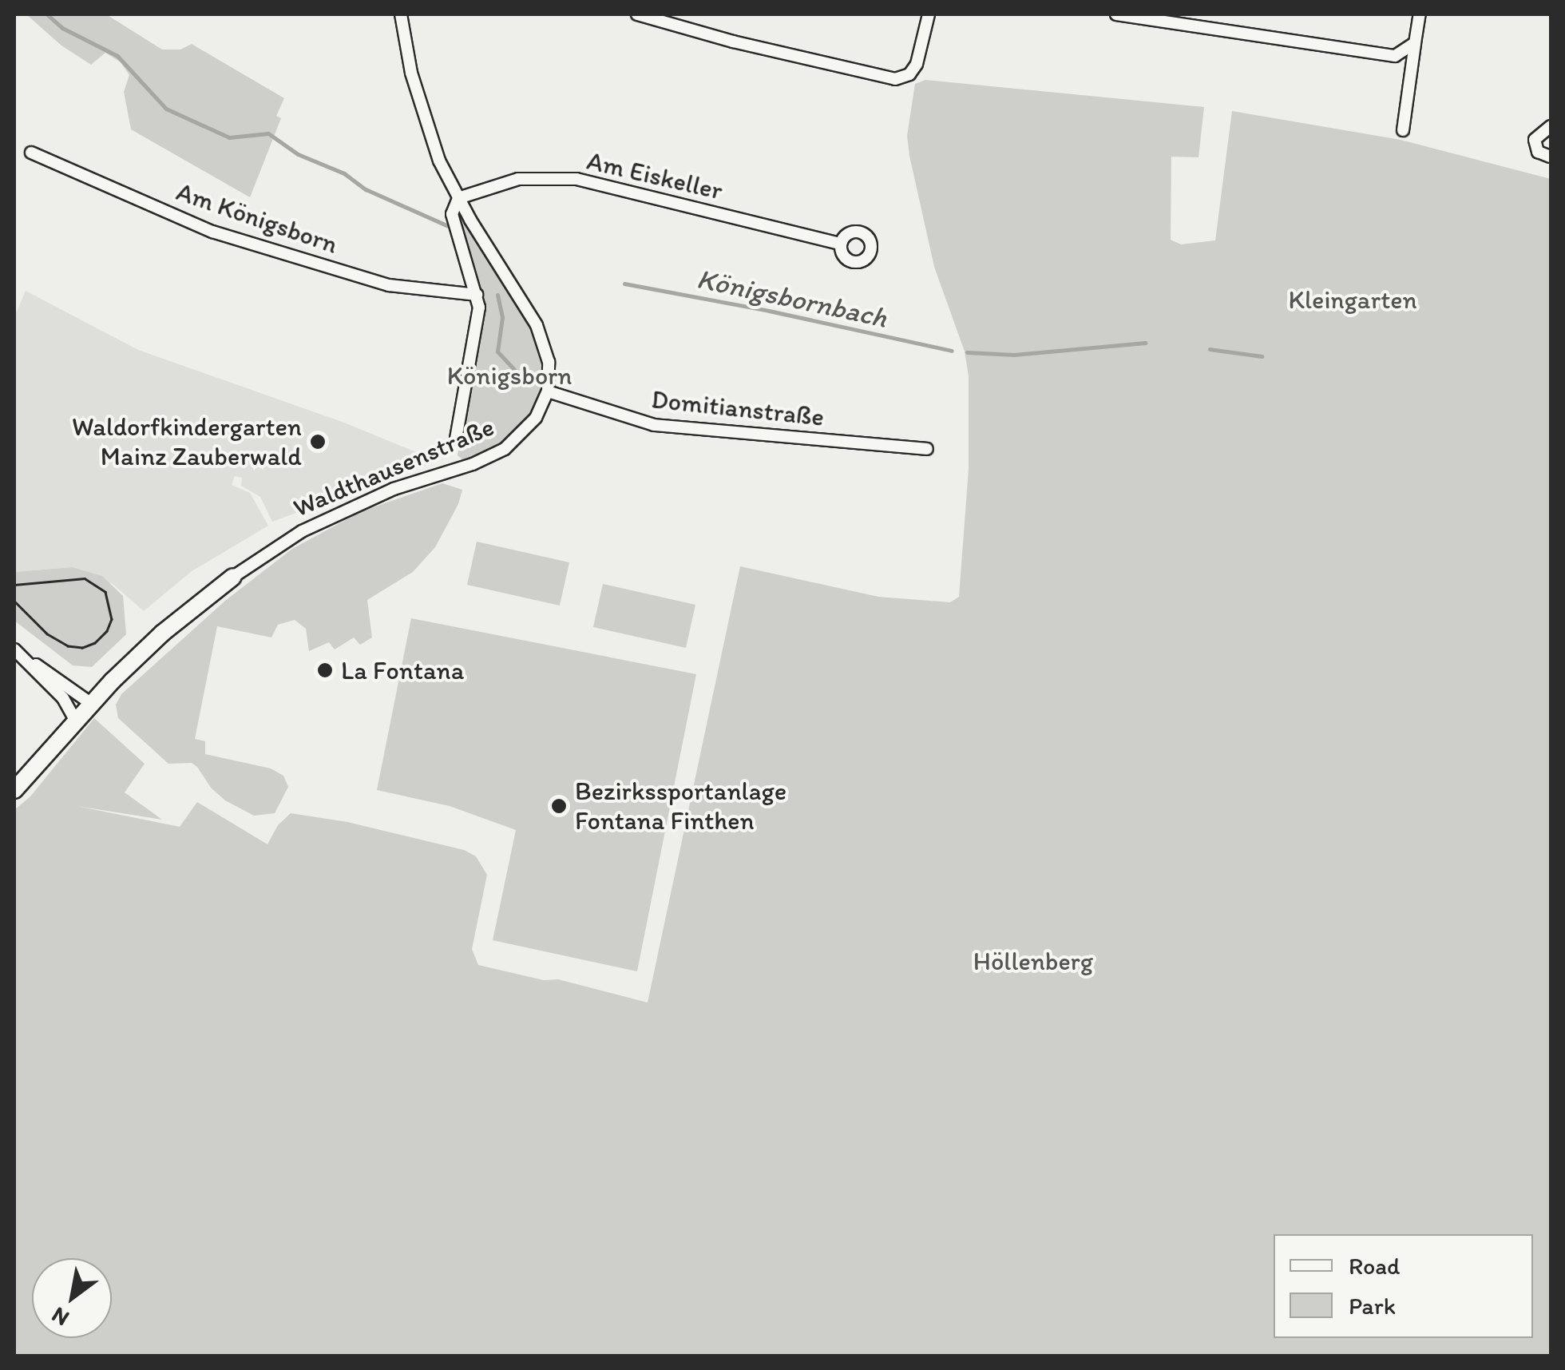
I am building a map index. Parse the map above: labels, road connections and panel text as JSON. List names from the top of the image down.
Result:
{
  "streets": {
    "street": [
      "Am Eiskeller",
      "Am Königsborn",
      "Domitianstraße",
      "Waldthausenstraße"
    ]
  },
  "crossings": [
    ["Domitianstraße", "Waldthausenstraße"]
  ],
  "water": ["Königsbornbach"],
  "parks": ["Kleingarten", "Königsborn", "Höllenberg"],
  "places": ["Waldorfkindergarten Mainz Zauberwald", "La Fontana", "Bezirkssportanlage Fontana Finthen"],
  "legend": ["Road", "Park"],
  "north": "bottom left"
}
